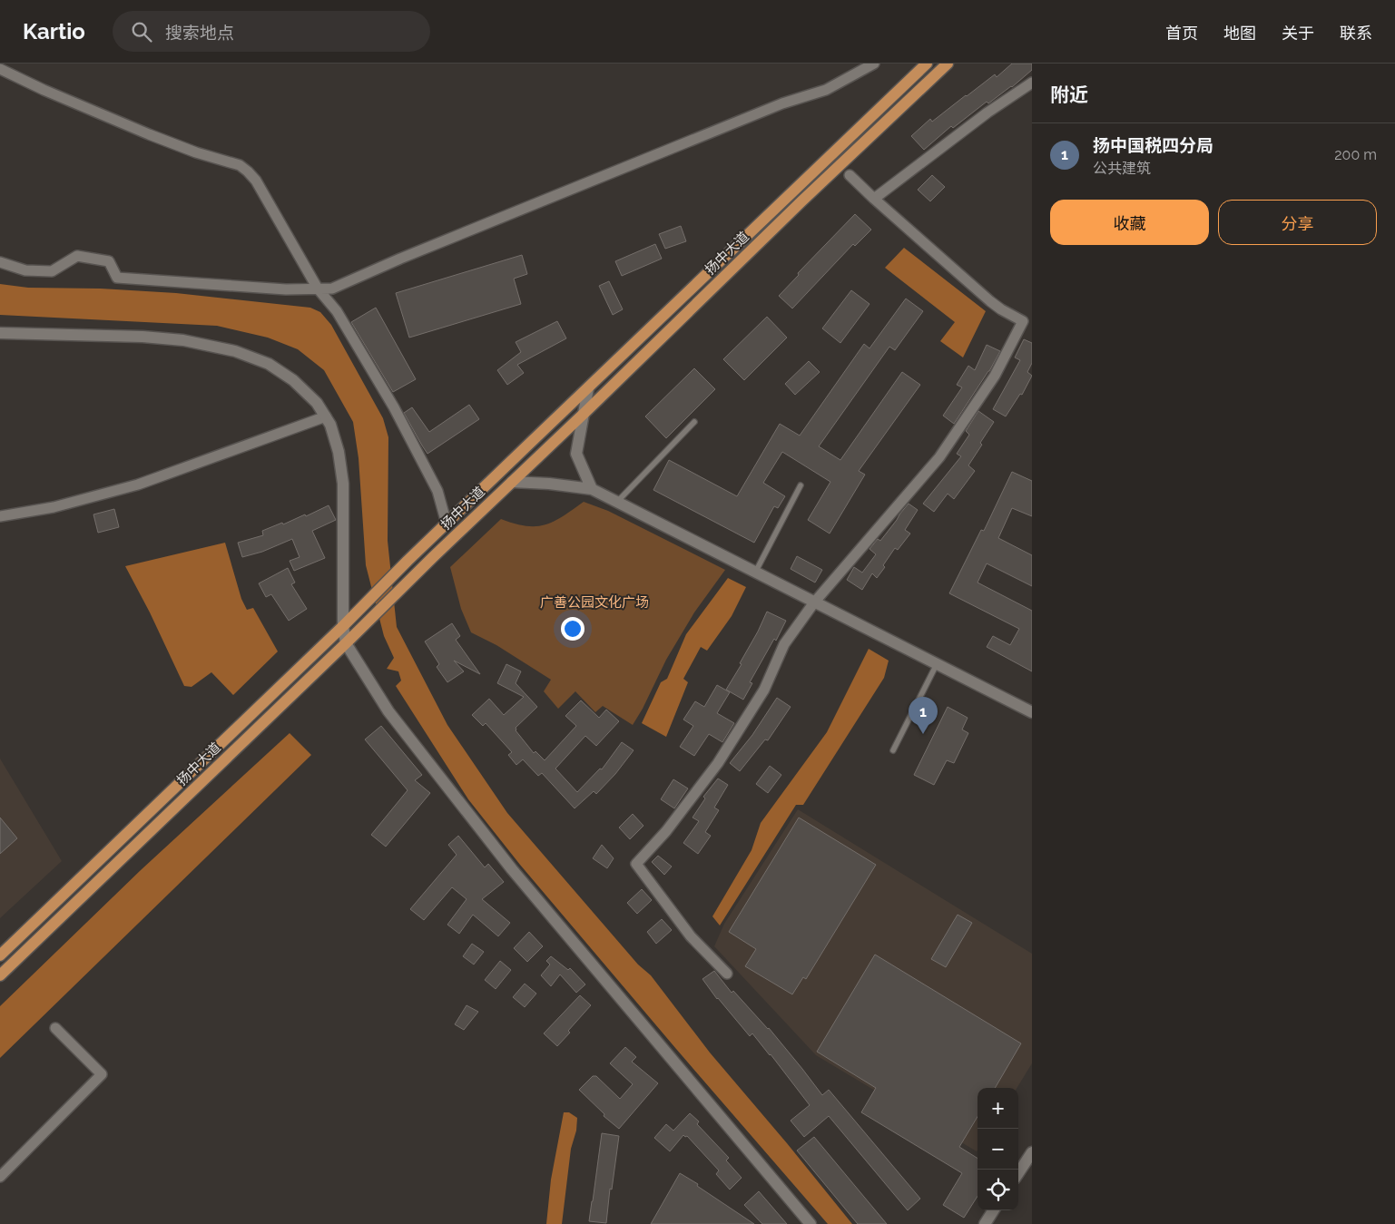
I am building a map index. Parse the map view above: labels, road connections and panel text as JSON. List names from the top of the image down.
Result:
{
  "streets": {
    "main road": ["扬中大道"]
  },
  "parks": ["广善公园文化广场"],
  "page": {
    "header": "Kartio",
    "search": "搜索地点",
    "nav": [
      "首页",
      "地图",
      "关于",
      "联系"
    ],
    "heading": "附近",
    "list": [
      {
        "mark": "1",
        "name": "扬中国税四分局",
        "note": "公共建筑",
        "value": "200 m"
      }
    ],
    "buttons": ["收藏", "分享"],
    "pins": "1",
    "map_buttons": ["+", "−"]
  }
}
